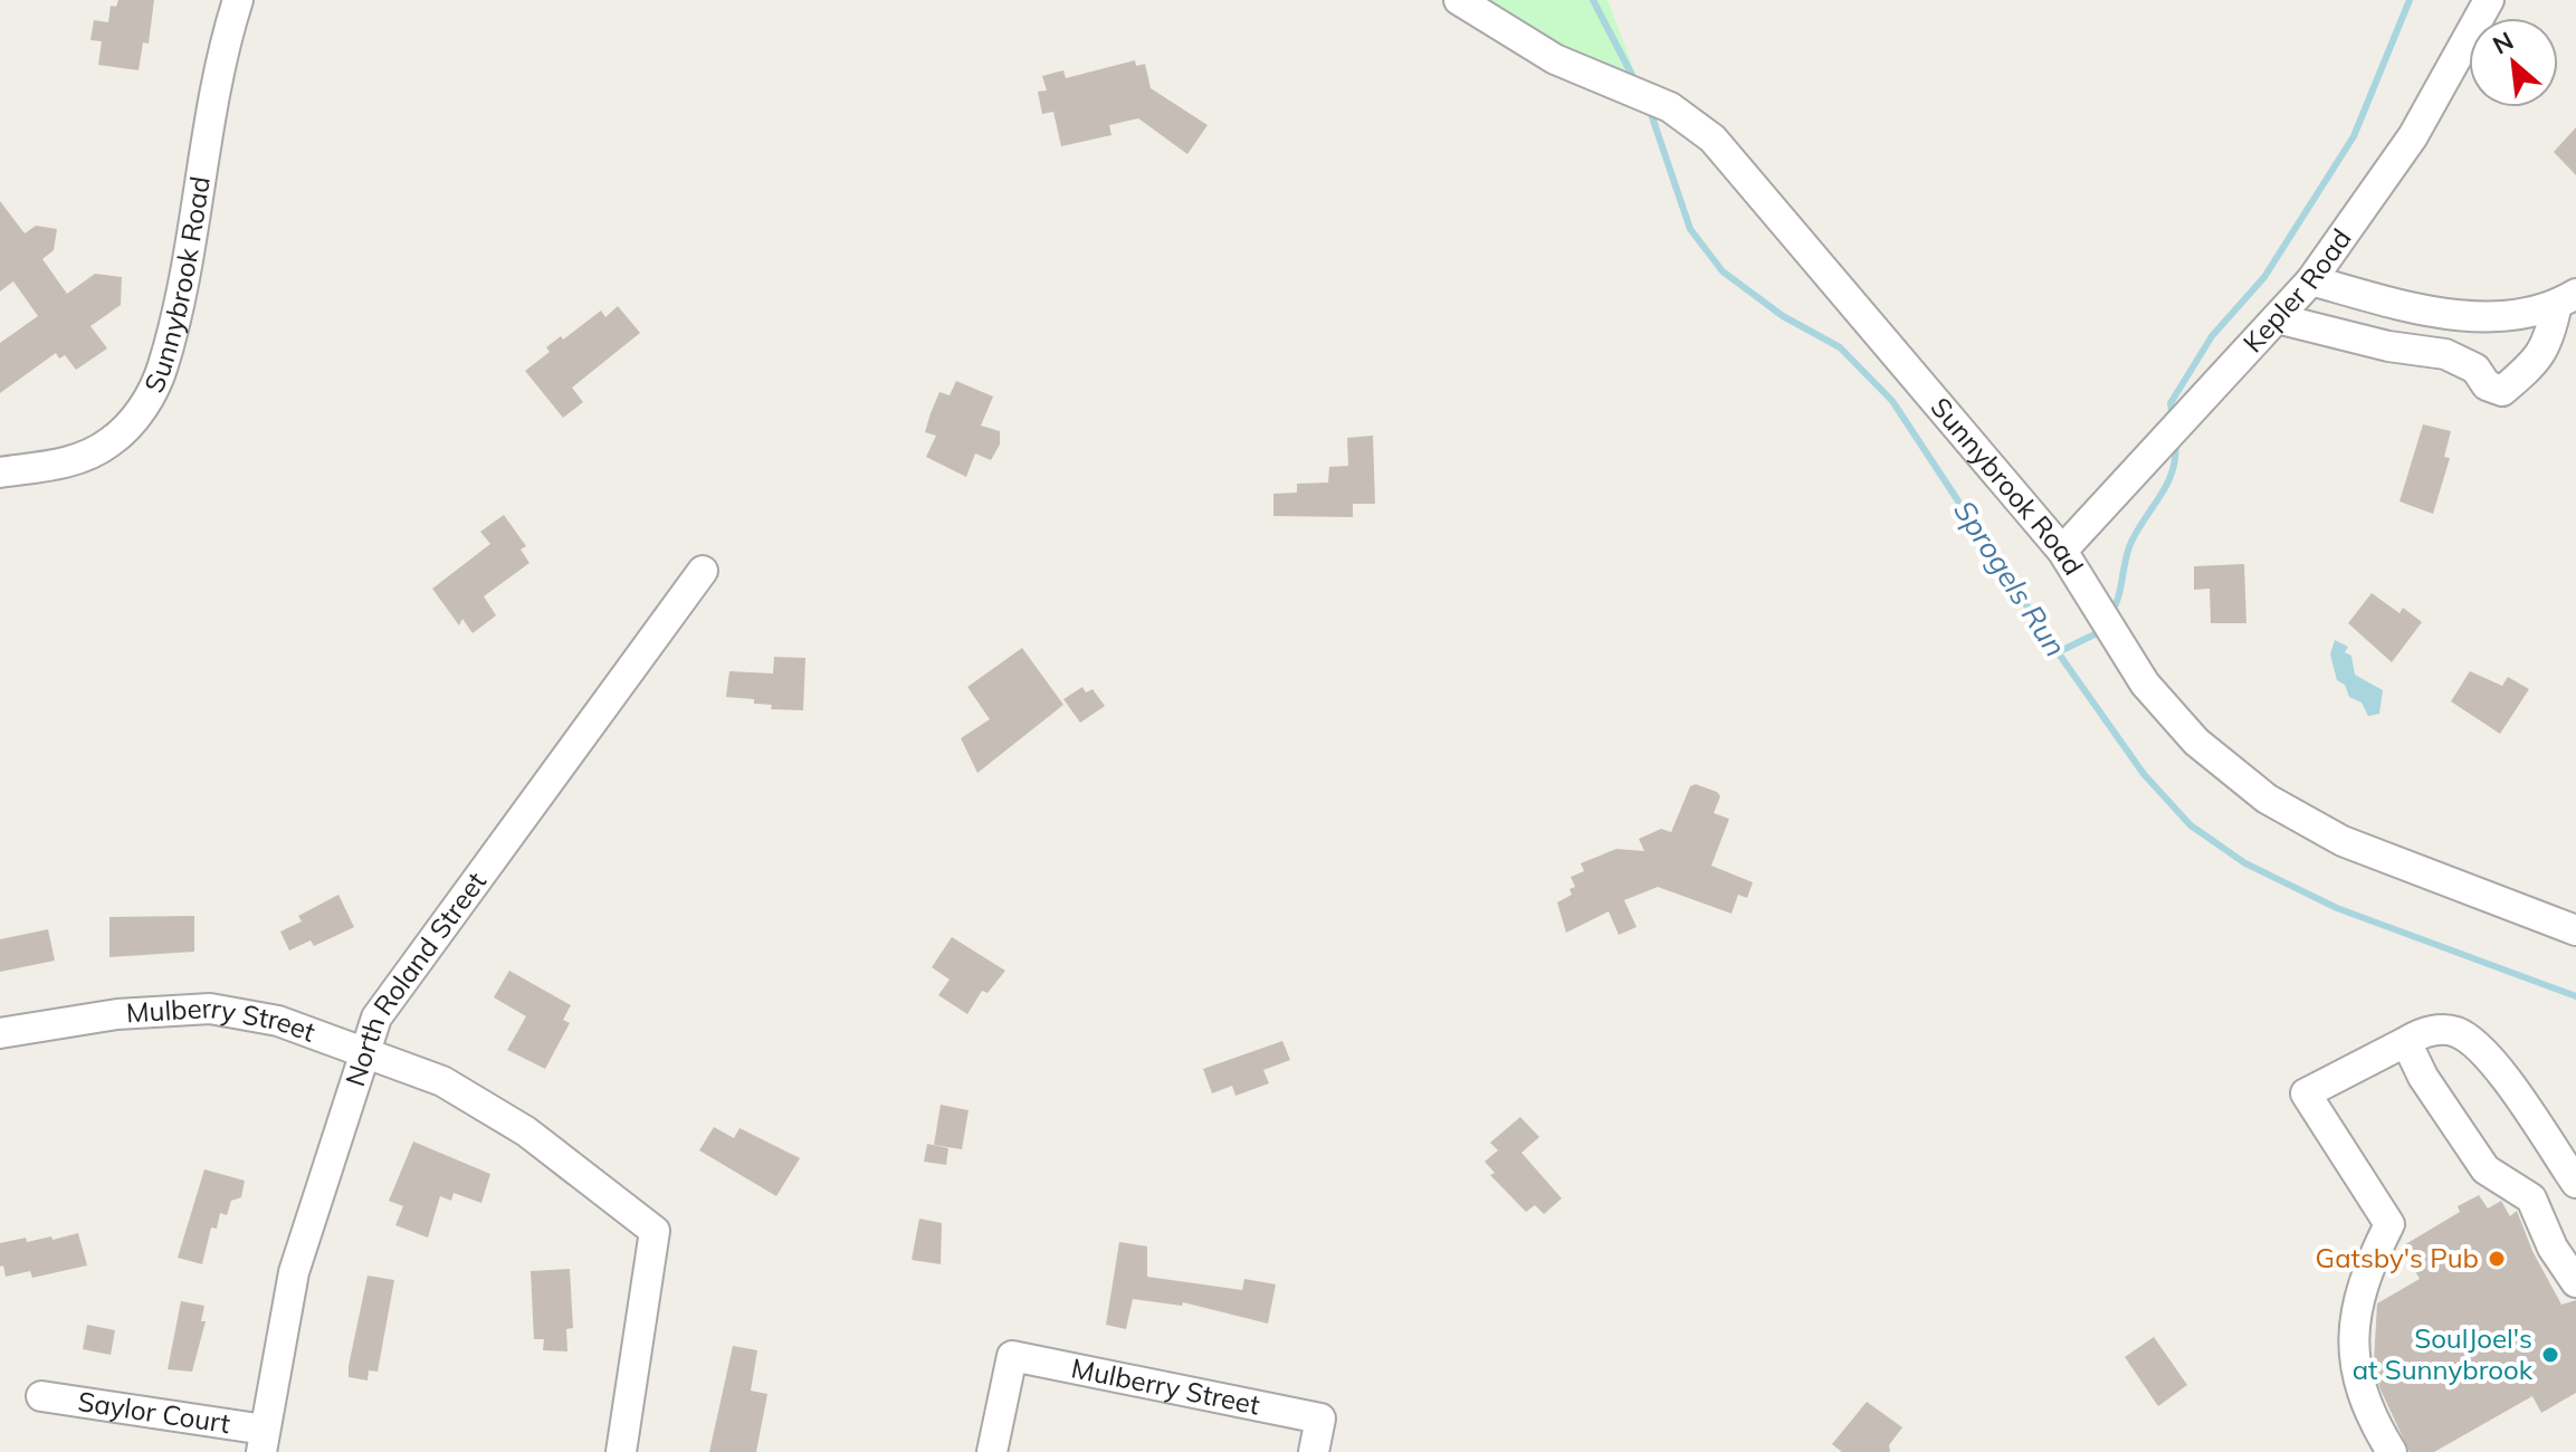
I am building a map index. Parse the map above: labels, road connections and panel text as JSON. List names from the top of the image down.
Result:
{
  "streets": {
    "street": [
      "Sunnybrook Road",
      "Kepler Road",
      "North Roland Street",
      "Mulberry Street",
      "Saylor Court"
    ]
  },
  "crossings": [
    ["Sunnybrook Road", "Kepler Road"],
    ["North Roland Street", "Mulberry Street"],
    ["North Roland Street", "Saylor Court"]
  ],
  "water": ["Sprogels Run"],
  "places": ["Gatsby's Pub", "SoulJoel's at Sunnybrook"],
  "north": "top left"
}
